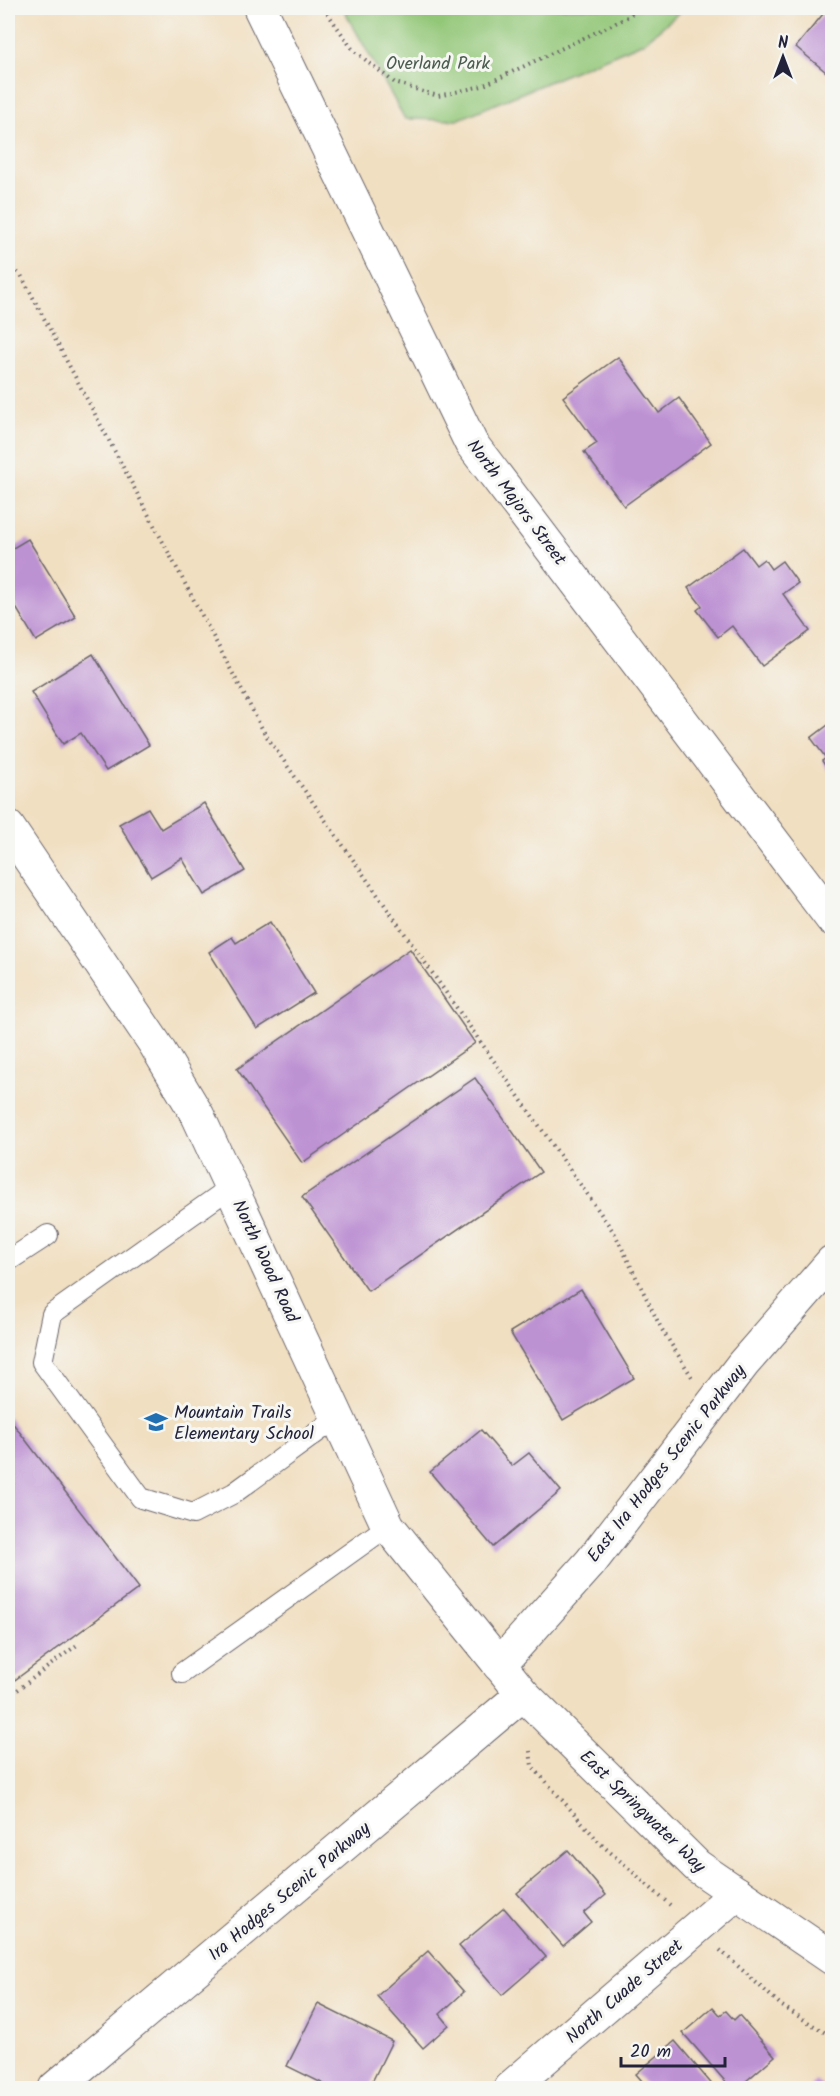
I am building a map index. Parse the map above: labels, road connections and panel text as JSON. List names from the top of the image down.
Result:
{
  "streets": {
    "street": [
      "North Majors Street",
      "North Wood Road",
      "East Ira Hodges Scenic Parkway",
      "East Springwater Way",
      "Ira Hodges Scenic Parkway",
      "North Cuade Street"
    ]
  },
  "crossings": [
    ["North Wood Road", "East Ira Hodges Scenic Parkway"],
    ["North Wood Road", "East Springwater Way"],
    ["North Wood Road", "Ira Hodges Scenic Parkway"],
    ["East Springwater Way", "Ira Hodges Scenic Parkway"],
    ["East Springwater Way", "North Cuade Street"]
  ],
  "parks": ["Overland Park"],
  "places": {
    "school or university": ["Mountain Trails Elementary School"]
  },
  "scale_bar": "20 m",
  "north": "top"
}
